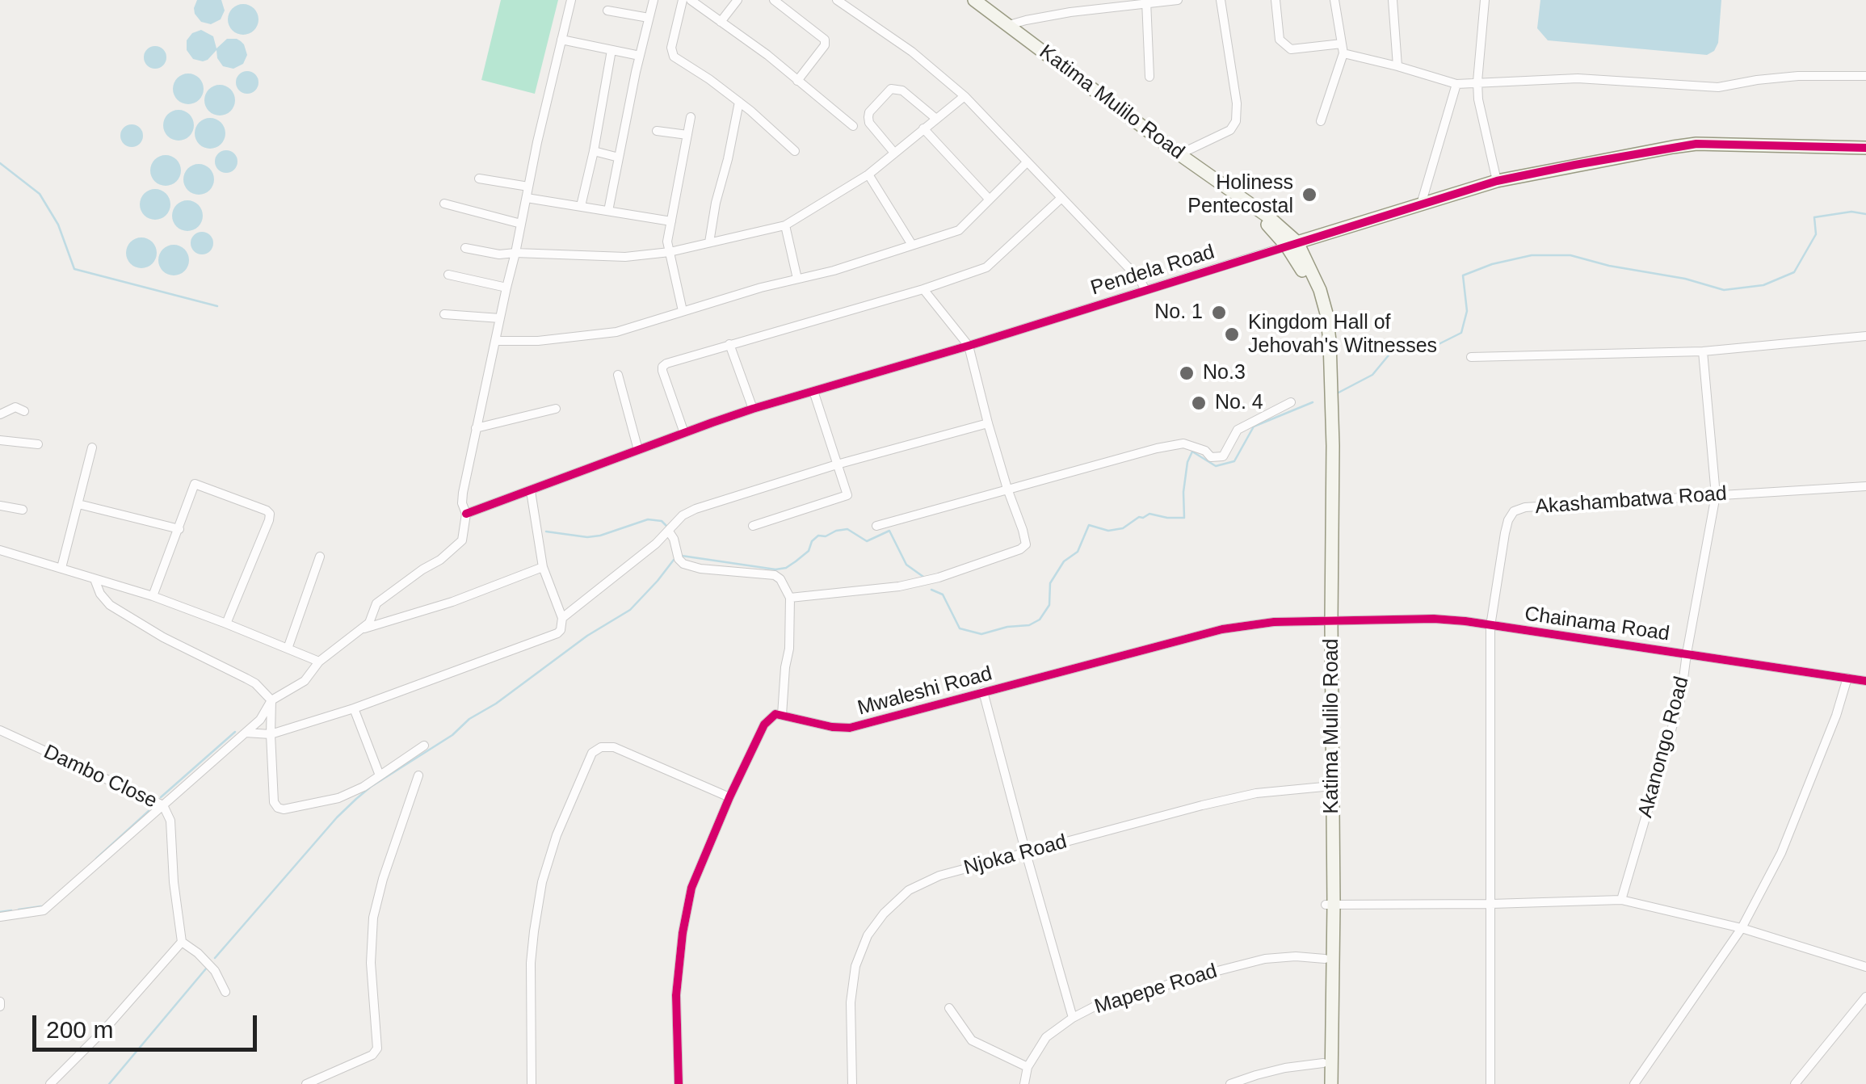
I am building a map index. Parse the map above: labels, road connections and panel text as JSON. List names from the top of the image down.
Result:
{
  "streets": {
    "main road": ["Katima Mulilo Road", "Pendela Road"],
    "street": [
      "Akashambatwa Road",
      "Chainama Road",
      "Mwaleshi Road",
      "Akanongo Road",
      "Dambo Close",
      "Njoka Road",
      "Mapepe Road"
    ]
  },
  "crossings": [
    ["Katima Mulilo Road", "Pendela Road"],
    ["Katima Mulilo Road", "Chainama Road"],
    ["Katima Mulilo Road", "Mwaleshi Road"],
    ["Katima Mulilo Road", "Njoka Road"],
    ["Katima Mulilo Road", "Mapepe Road"],
    ["Akashambatwa Road", "Chainama Road"],
    ["Akashambatwa Road", "Akanongo Road"],
    ["Chainama Road", "Mwaleshi Road"],
    ["Chainama Road", "Akanongo Road"]
  ],
  "places": [
    "Holiness Pentecostal",
    "No. 1",
    "Kingdom Hall of Jehovah's Witnesses",
    "No.3",
    "No. 4"
  ],
  "scale_bar": "200 m"
}
